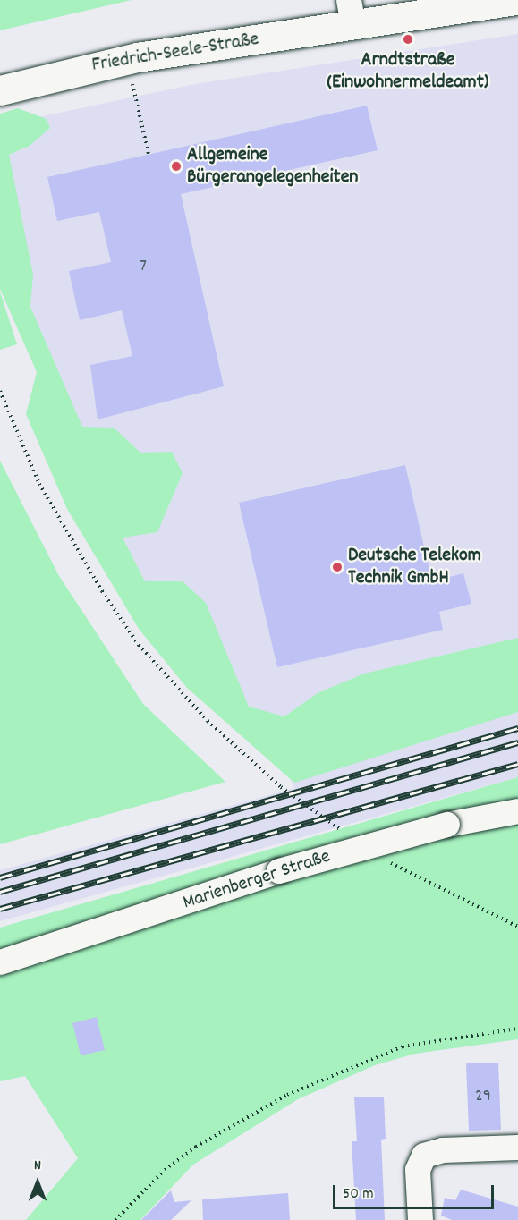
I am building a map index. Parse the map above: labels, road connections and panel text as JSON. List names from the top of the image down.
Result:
{
  "streets": {
    "street": ["Friedrich-Seele-Straße", "Marienberger Straße"]
  },
  "places": ["Arndtstraße (Einwohnermeldeamt)", "Allgemeine Bürgerangelegenheiten", "Deutsche Telekom Technik GmbH"],
  "house_numbers": ["7", "29"],
  "scale_bar": "50 m",
  "north": "top"
}
